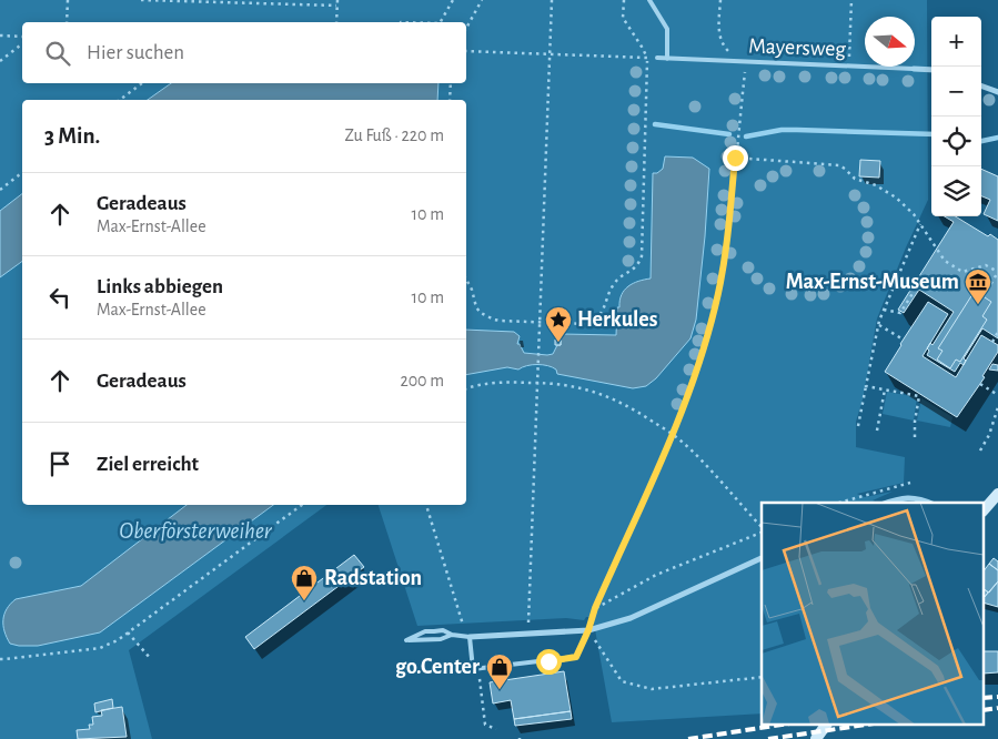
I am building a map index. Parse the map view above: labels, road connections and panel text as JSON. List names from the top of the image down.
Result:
{
  "streets": {
    "street": ["Mayersweg"]
  },
  "water": ["Oberförsterweiher"],
  "places": {
    "museum": ["Max-Ernst-Museum"],
    "place": ["Herkules"],
    "shop": ["Radstation", "go.Center"]
  },
  "north": "right",
  "page": {
    "map_buttons": ["+", "−"],
    "search": "Hier suchen",
    "heading": ["3 Min.", "Zu Fuß · 220 m"],
    "list": [
      ["Geradeaus", "Max-Ernst-Allee", "10 m"],
      ["Links abbiegen", "Max-Ernst-Allee", "10 m"],
      ["Geradeaus", "200 m"],
      "Ziel erreicht"
    ]
  }
}
